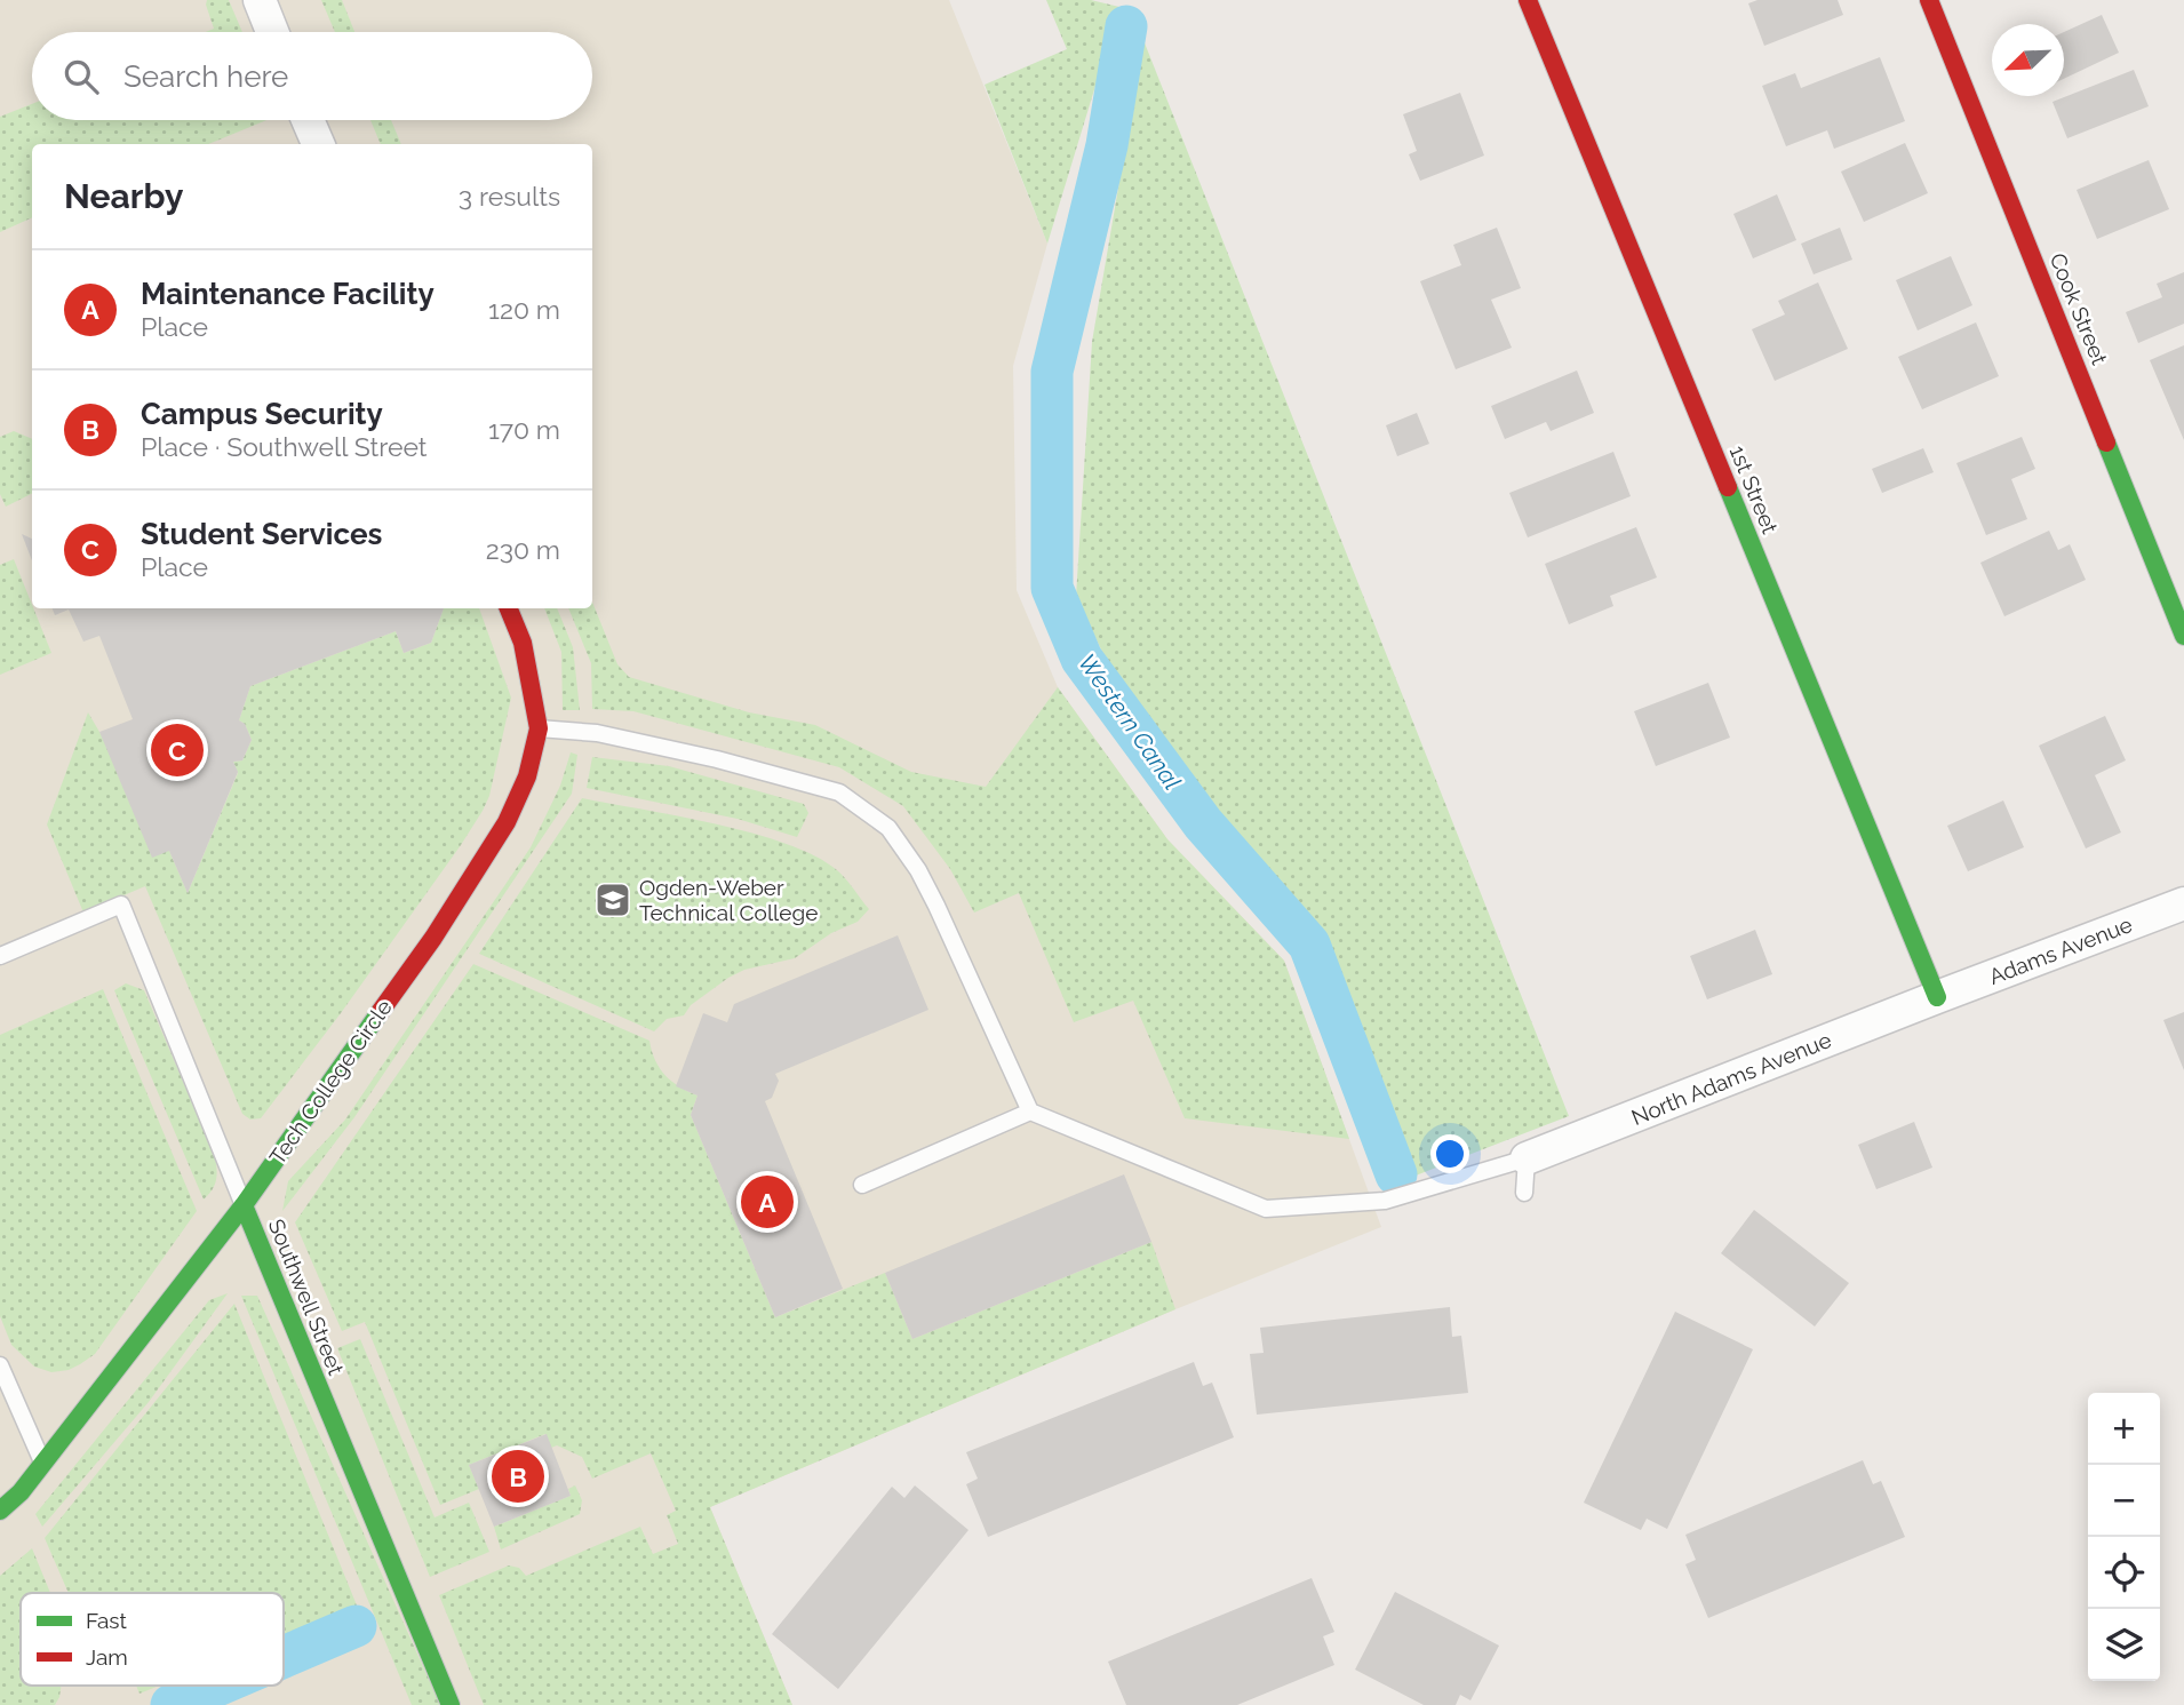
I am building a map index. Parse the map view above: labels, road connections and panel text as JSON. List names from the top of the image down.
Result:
{
  "streets": {
    "street": [
      "Cook Street",
      "1st Street",
      "Adams Avenue",
      "North Adams Avenue",
      "Tech College Circle",
      "Southwell Street"
    ]
  },
  "crossings": [
    ["1st Street", "Adams Avenue"],
    ["1st Street", "North Adams Avenue"],
    ["Adams Avenue", "North Adams Avenue"],
    ["Tech College Circle", "Southwell Street"]
  ],
  "water": ["Western Canal"],
  "places": {
    "school or university": ["Ogden-Weber Technical College"]
  },
  "legend": ["Fast", "Jam"],
  "north": "bottom left",
  "page": {
    "search": "Search here",
    "heading": ["Nearby", "3 results"],
    "list": [
      {
        "mark": "A",
        "name": "Maintenance Facility",
        "note": "Place",
        "value": "120 m"
      },
      {
        "mark": "B",
        "name": "Campus Security",
        "note": "Place · Southwell Street",
        "value": "170 m"
      },
      {
        "mark": "C",
        "name": "Student Services",
        "note": "Place",
        "value": "230 m"
      }
    ],
    "pins": ["C", "A", "B"],
    "map_buttons": ["+", "−"]
  }
}
